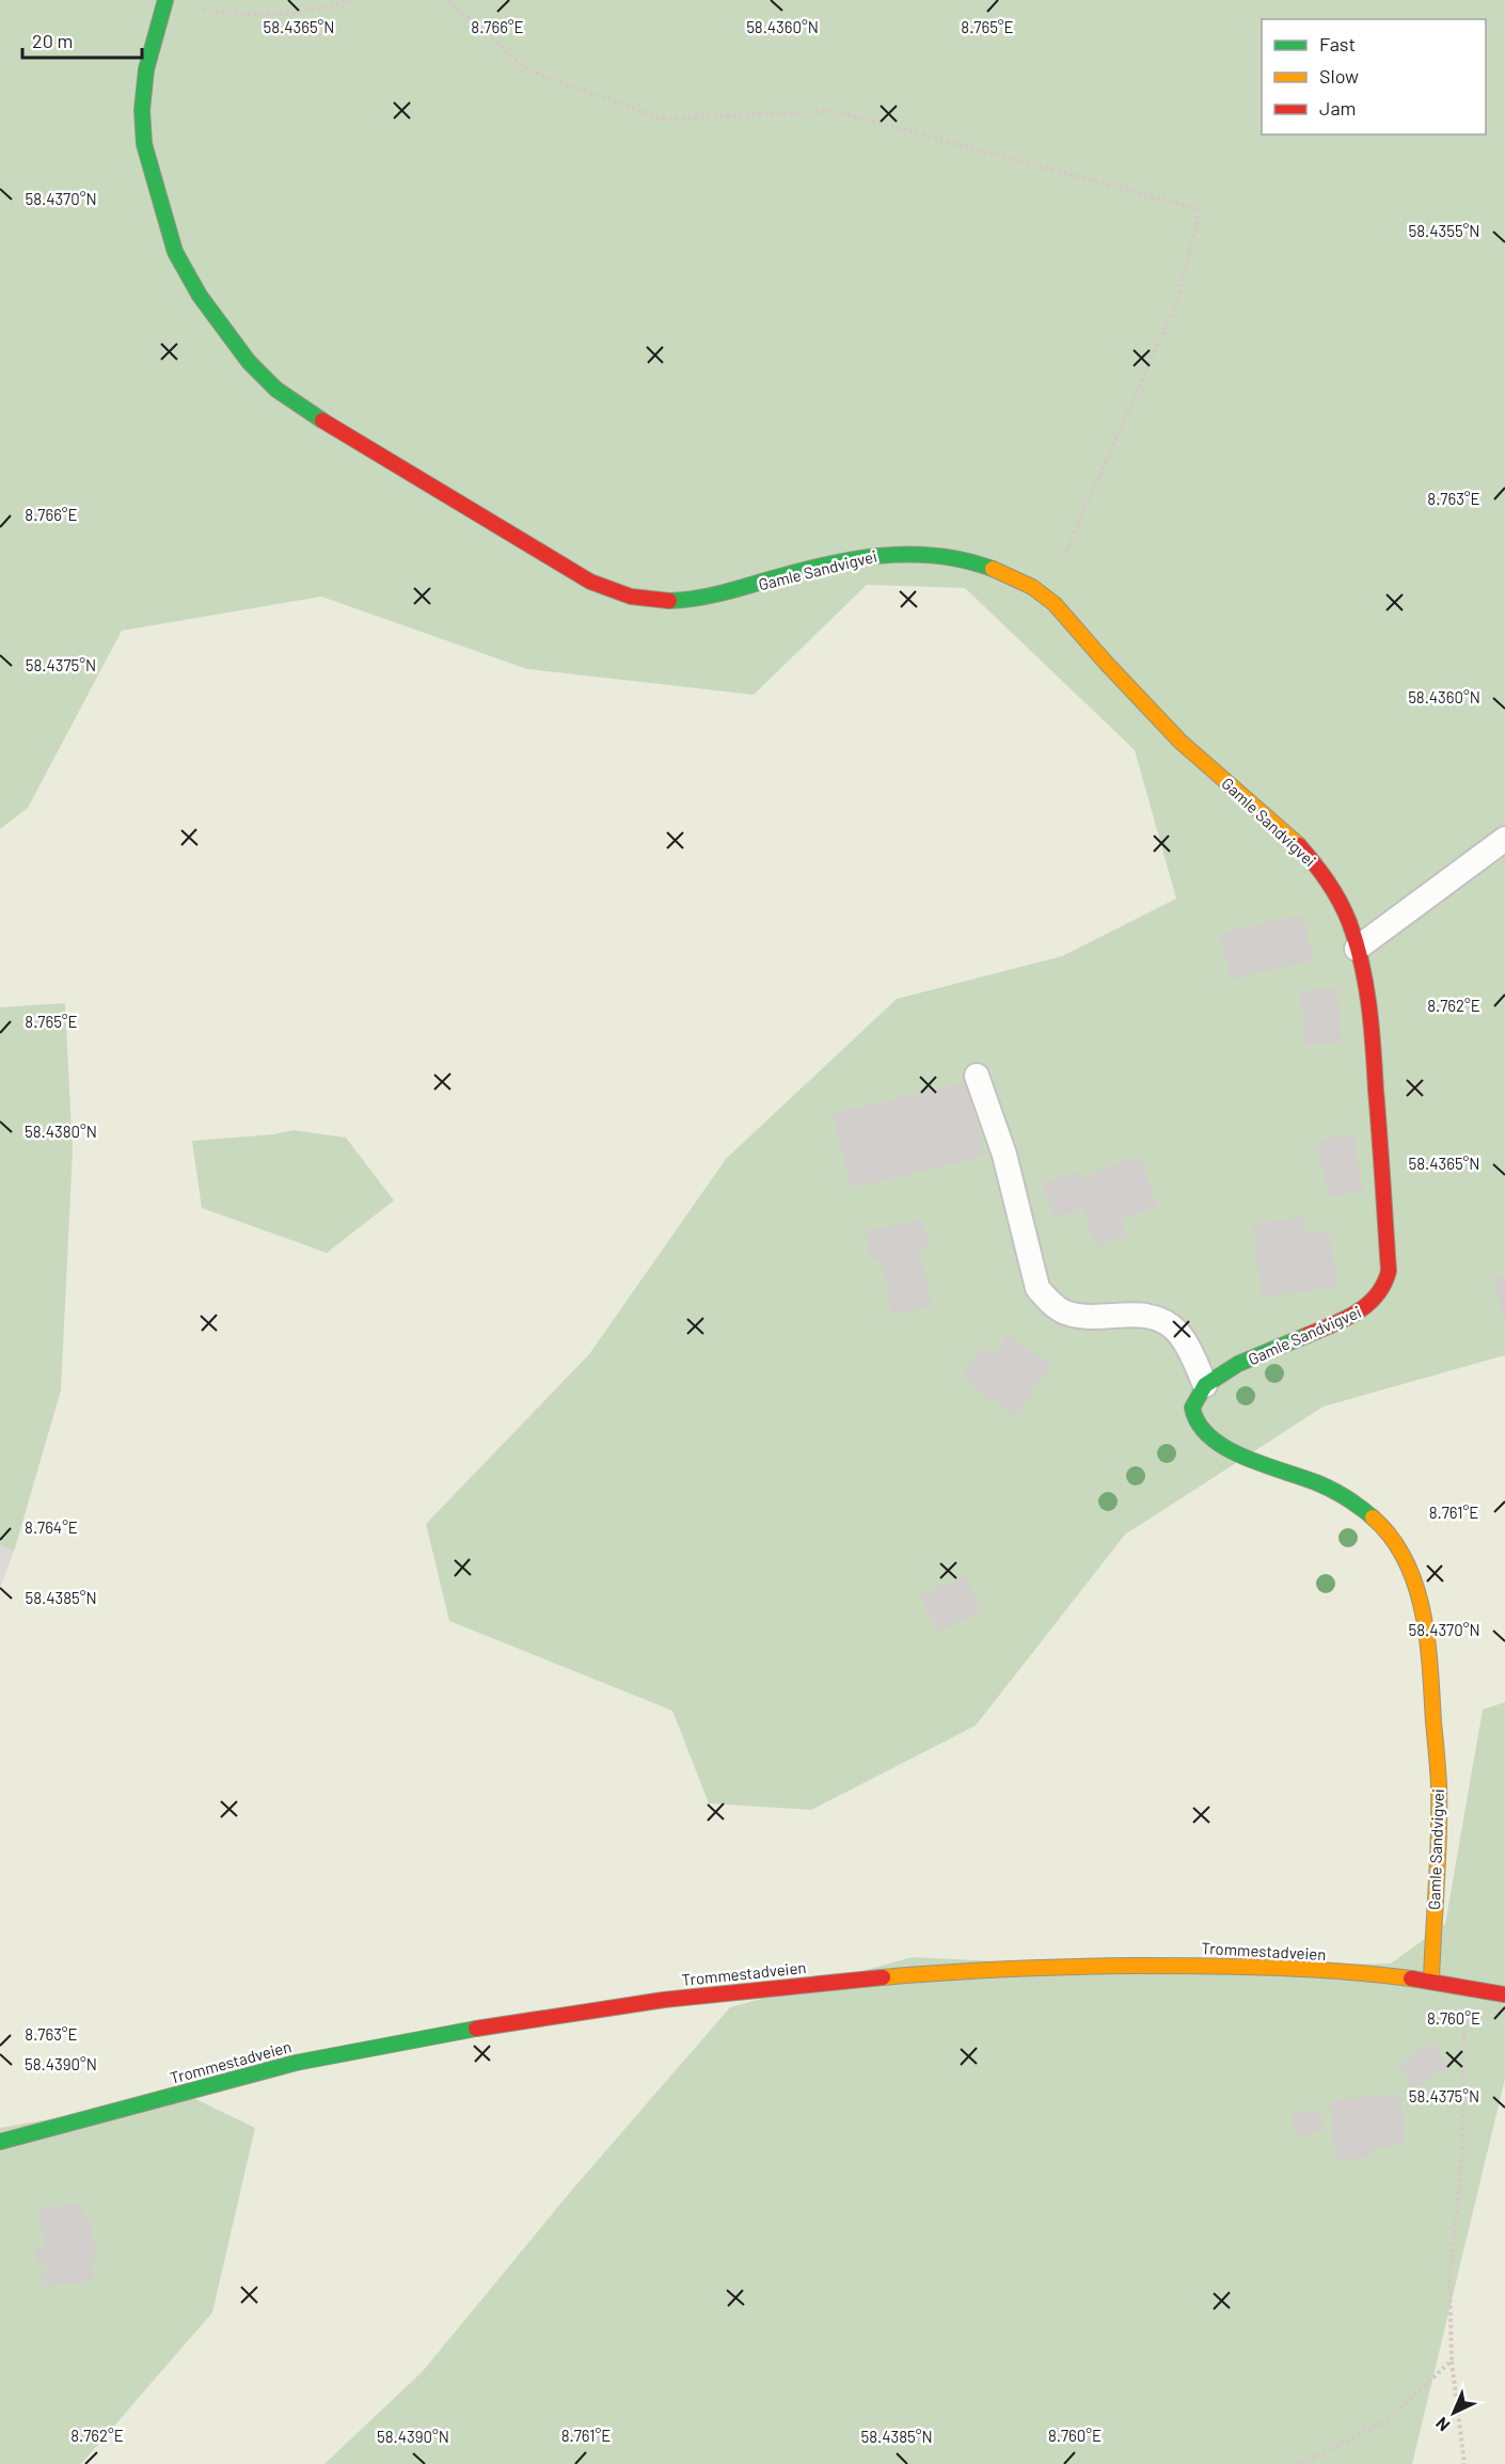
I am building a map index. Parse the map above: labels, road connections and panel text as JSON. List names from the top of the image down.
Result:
{
  "streets": {
    "street": ["Gamle Sandvigvei", "Trommestadveien"]
  },
  "crossings": [
    ["Gamle Sandvigvei", "Trommestadveien"]
  ],
  "legend": ["Fast", "Slow", "Jam"],
  "scale_bar": "20 m",
  "north": "bottom left",
  "coordinates": [
    "58.4365°N",
    "58.4360°N",
    "8.766°E",
    "8.765°E",
    "58.4370°N",
    "58.4355°N",
    "8.763°E",
    "58.4375°N",
    "8.762°E",
    "58.4380°N",
    "8.761°E",
    "8.764°E",
    "58.4385°N",
    "8.760°E",
    "58.4390°N"
  ]
}
